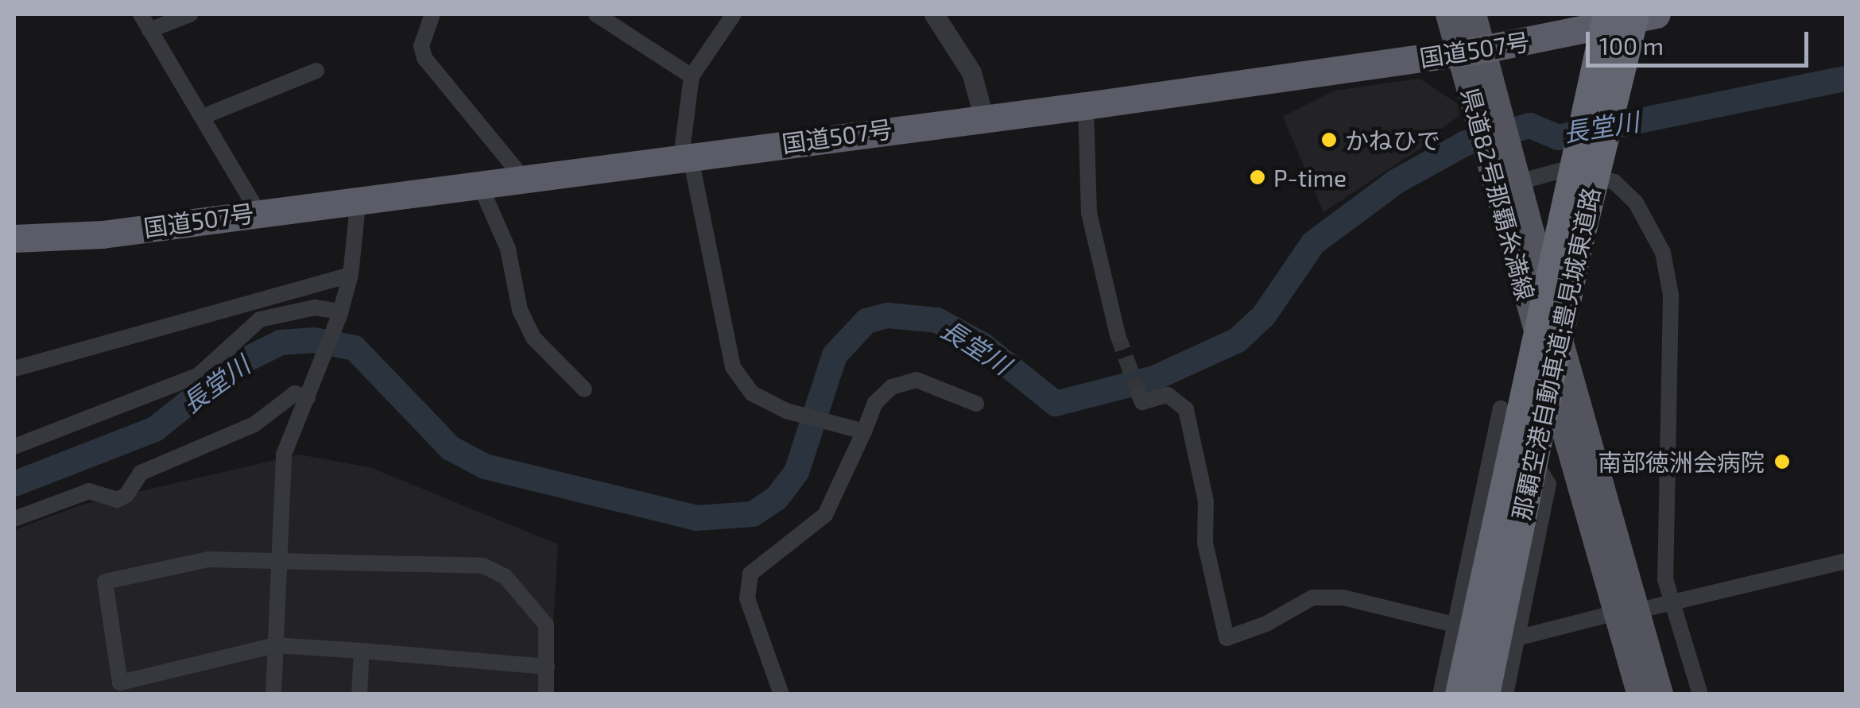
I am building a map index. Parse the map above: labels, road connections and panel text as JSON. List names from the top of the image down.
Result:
{
  "streets": {
    "highway": ["国道507号", "那覇空港自動車道;豊見城東道路"],
    "main road": ["県道82号那覇糸満線"]
  },
  "crossings": [
    ["国道507号", "県道82号那覇糸満線"]
  ],
  "water": ["長堂川"],
  "places": ["かねひで", "P-time", "南部徳洲会病院"],
  "scale_bar": "100 m"
}
